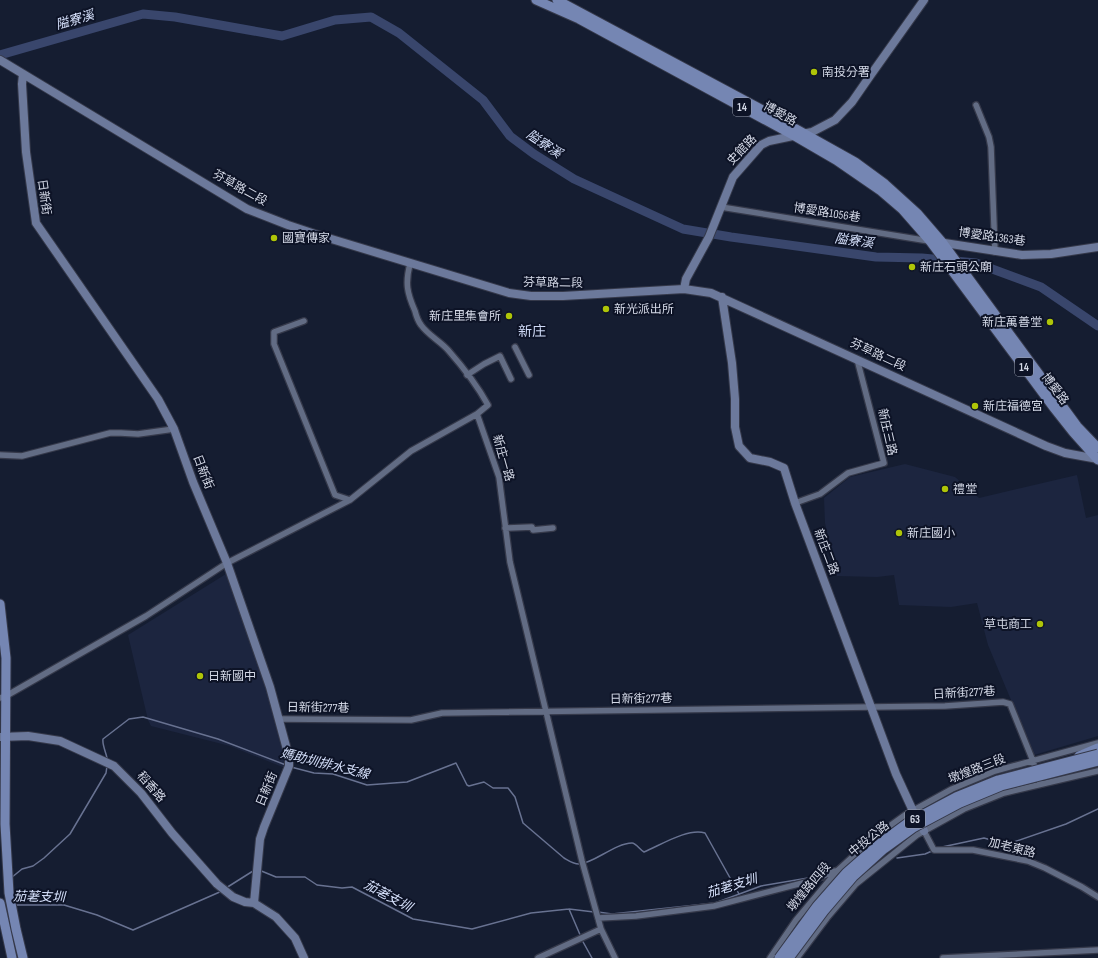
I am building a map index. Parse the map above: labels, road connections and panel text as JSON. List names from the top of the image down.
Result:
{
  "streets": {
    "main road": [
      "14",
      "博愛路",
      "63",
      "中投公路"
    ],
    "street": [
      "史館路",
      "芬草路二段",
      "日新街",
      "博愛路1056巷",
      "博愛路1363巷",
      "新庄三路",
      "新庄一路",
      "新庄二路",
      "日新街277巷",
      "墩煌路三段",
      "稻香路",
      "加老東路",
      "墩煌路四段"
    ]
  },
  "crossings": [
    ["博愛路", "史館路"],
    ["博愛路", "芬草路二段"],
    ["博愛路", "博愛路1056巷"],
    ["博愛路", "博愛路1363巷"],
    ["史館路", "芬草路二段"],
    ["史館路", "博愛路1056巷"],
    ["芬草路二段", "日新街"],
    ["芬草路二段", "新庄三路"],
    ["芬草路二段", "新庄二路"],
    ["日新街", "日新街277巷"],
    ["日新街", "稻香路"],
    ["博愛路1056巷", "博愛路1363巷"],
    ["新庄三路", "新庄二路"],
    ["新庄一路", "日新街277巷"],
    ["新庄二路", "日新街277巷"],
    ["新庄二路", "墩煌路三段"],
    ["新庄二路", "加老東路"],
    ["日新街277巷", "墩煌路三段"],
    ["墩煌路三段", "墩煌路四段"]
  ],
  "districts": ["新庄"],
  "water": ["隘寮溪", "媽助圳排水支線", "茄荖支圳"],
  "places": [
    "南投分署",
    "國寶傳家",
    "新庄石頭公廟",
    "新光派出所",
    "新庄里集會所",
    "新庄萬善堂",
    "新庄福德宮",
    "禮堂",
    "新庄國小",
    "草屯商工",
    "日新國中"
  ]
}
